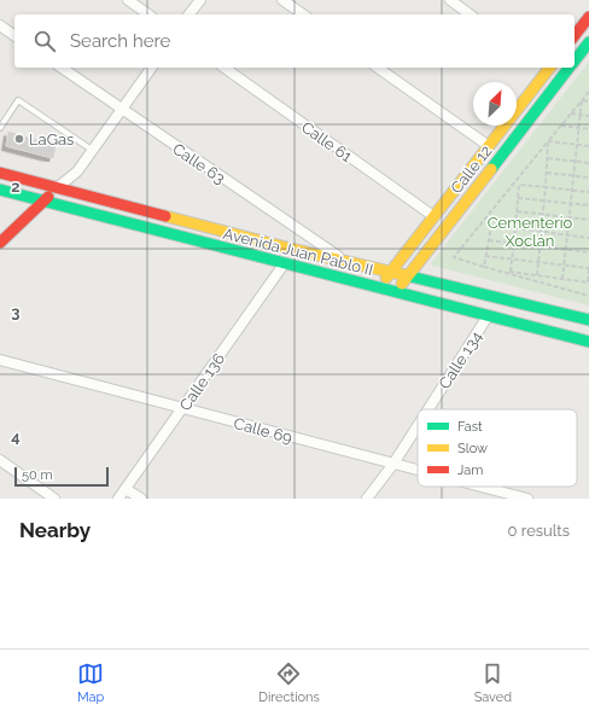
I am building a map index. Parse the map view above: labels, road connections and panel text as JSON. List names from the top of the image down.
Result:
{
  "streets": {
    "main road": ["Calle 12", "Avenida Juan Pablo II"],
    "street": [
      "Calle 61",
      "Calle 63",
      "Calle 134",
      "Calle 136",
      "Calle 69"
    ]
  },
  "crossings": [
    ["Calle 61", "Calle 12"],
    ["Calle 63", "Avenida Juan Pablo II"],
    ["Calle 12", "Avenida Juan Pablo II"],
    ["Avenida Juan Pablo II", "Calle 134"],
    ["Avenida Juan Pablo II", "Calle 136"],
    ["Calle 134", "Calle 69"],
    ["Calle 136", "Calle 69"]
  ],
  "parks": ["Cementerio Xoclán"],
  "places": ["LaGas"],
  "legend": ["Fast", "Slow", "Jam"],
  "scale_bar": "50 m",
  "north": "top right",
  "page": {
    "search": "Search here",
    "scale": "50 m",
    "heading": ["Nearby", "0 results"],
    "nav": ["Map", "Directions", "Saved"]
  },
  "grid": {
    "rows": ["2", "3", "4"]
  }
}
